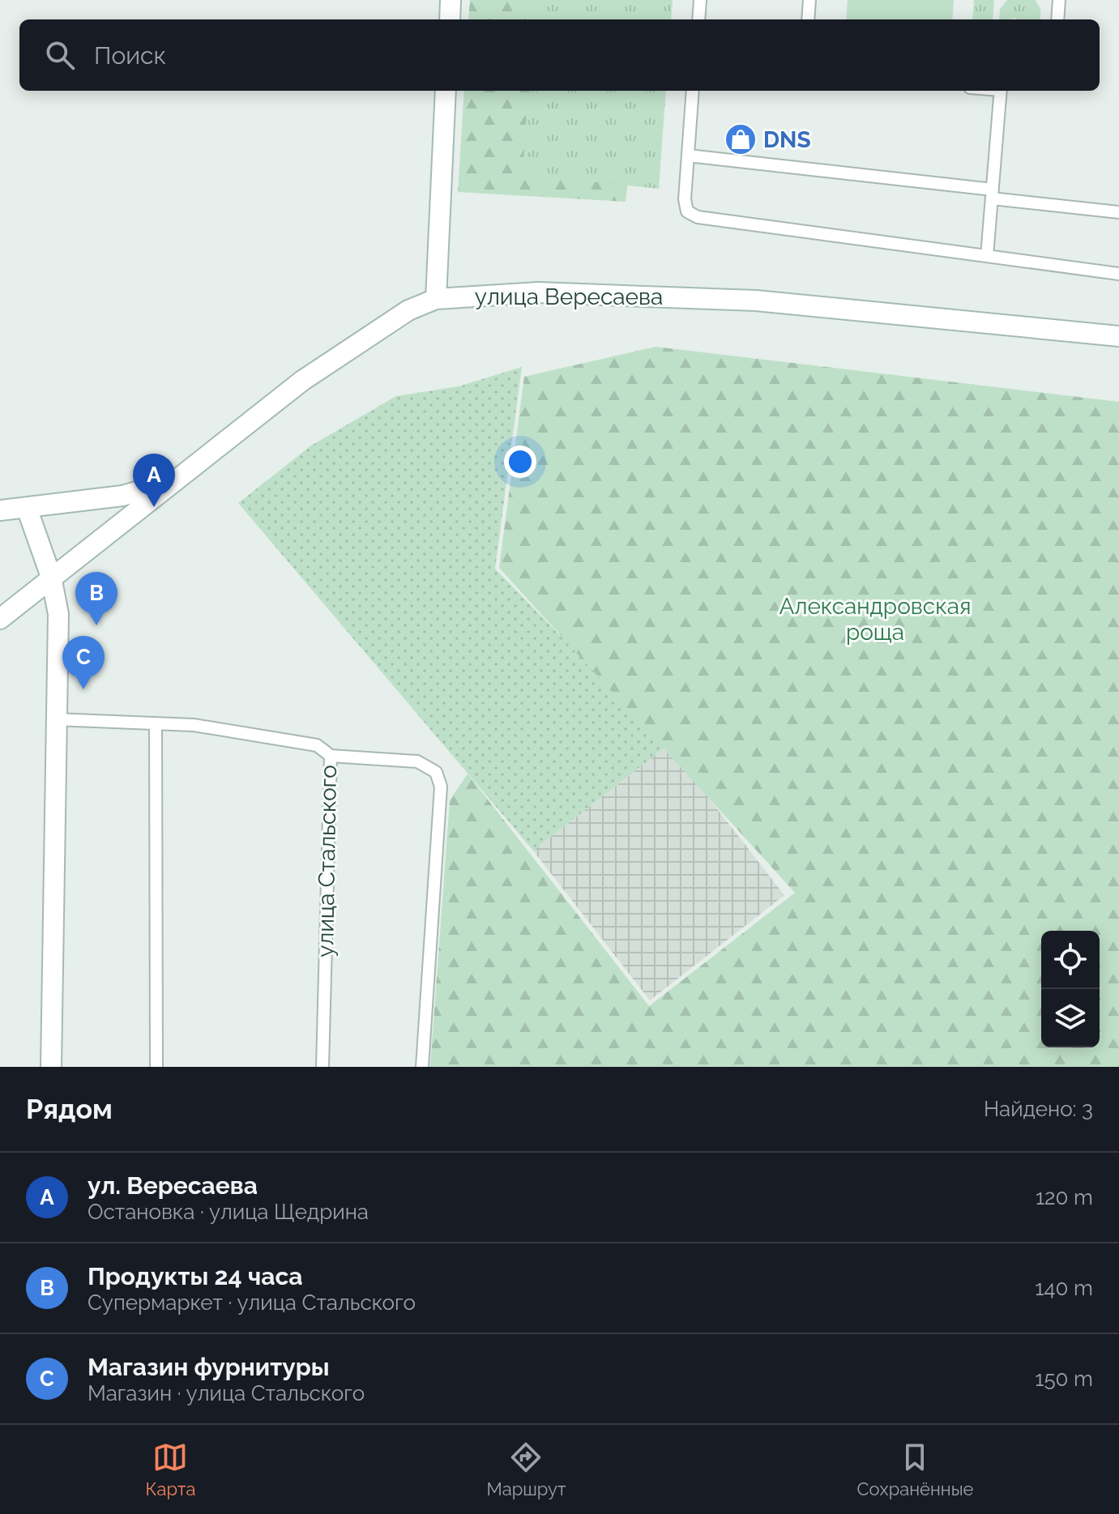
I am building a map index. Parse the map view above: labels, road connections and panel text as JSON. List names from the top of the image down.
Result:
{
  "streets": {
    "main road": ["улица Вересаева"],
    "lane": ["улица Стальского"]
  },
  "parks": ["Александровская роща"],
  "places": {
    "shop": ["DNS"]
  },
  "page": {
    "search": "Поиск",
    "pins": ["A", "B", "C"],
    "heading": ["Рядом", "Найдено: 3"],
    "list": [
      {
        "mark": "A",
        "name": "ул. Вересаева",
        "note": "Остановка · улица Щедрина",
        "value": "120 m"
      },
      {
        "mark": "B",
        "name": "Продукты 24 часа",
        "note": "Супермаркет · улица Стальского",
        "value": "140 m"
      },
      {
        "mark": "C",
        "name": "Магазин фурнитуры",
        "note": "Магазин · улица Стальского",
        "value": "150 m"
      }
    ],
    "nav": ["Карта", "Маршрут", "Сохранённые"]
  }
}
